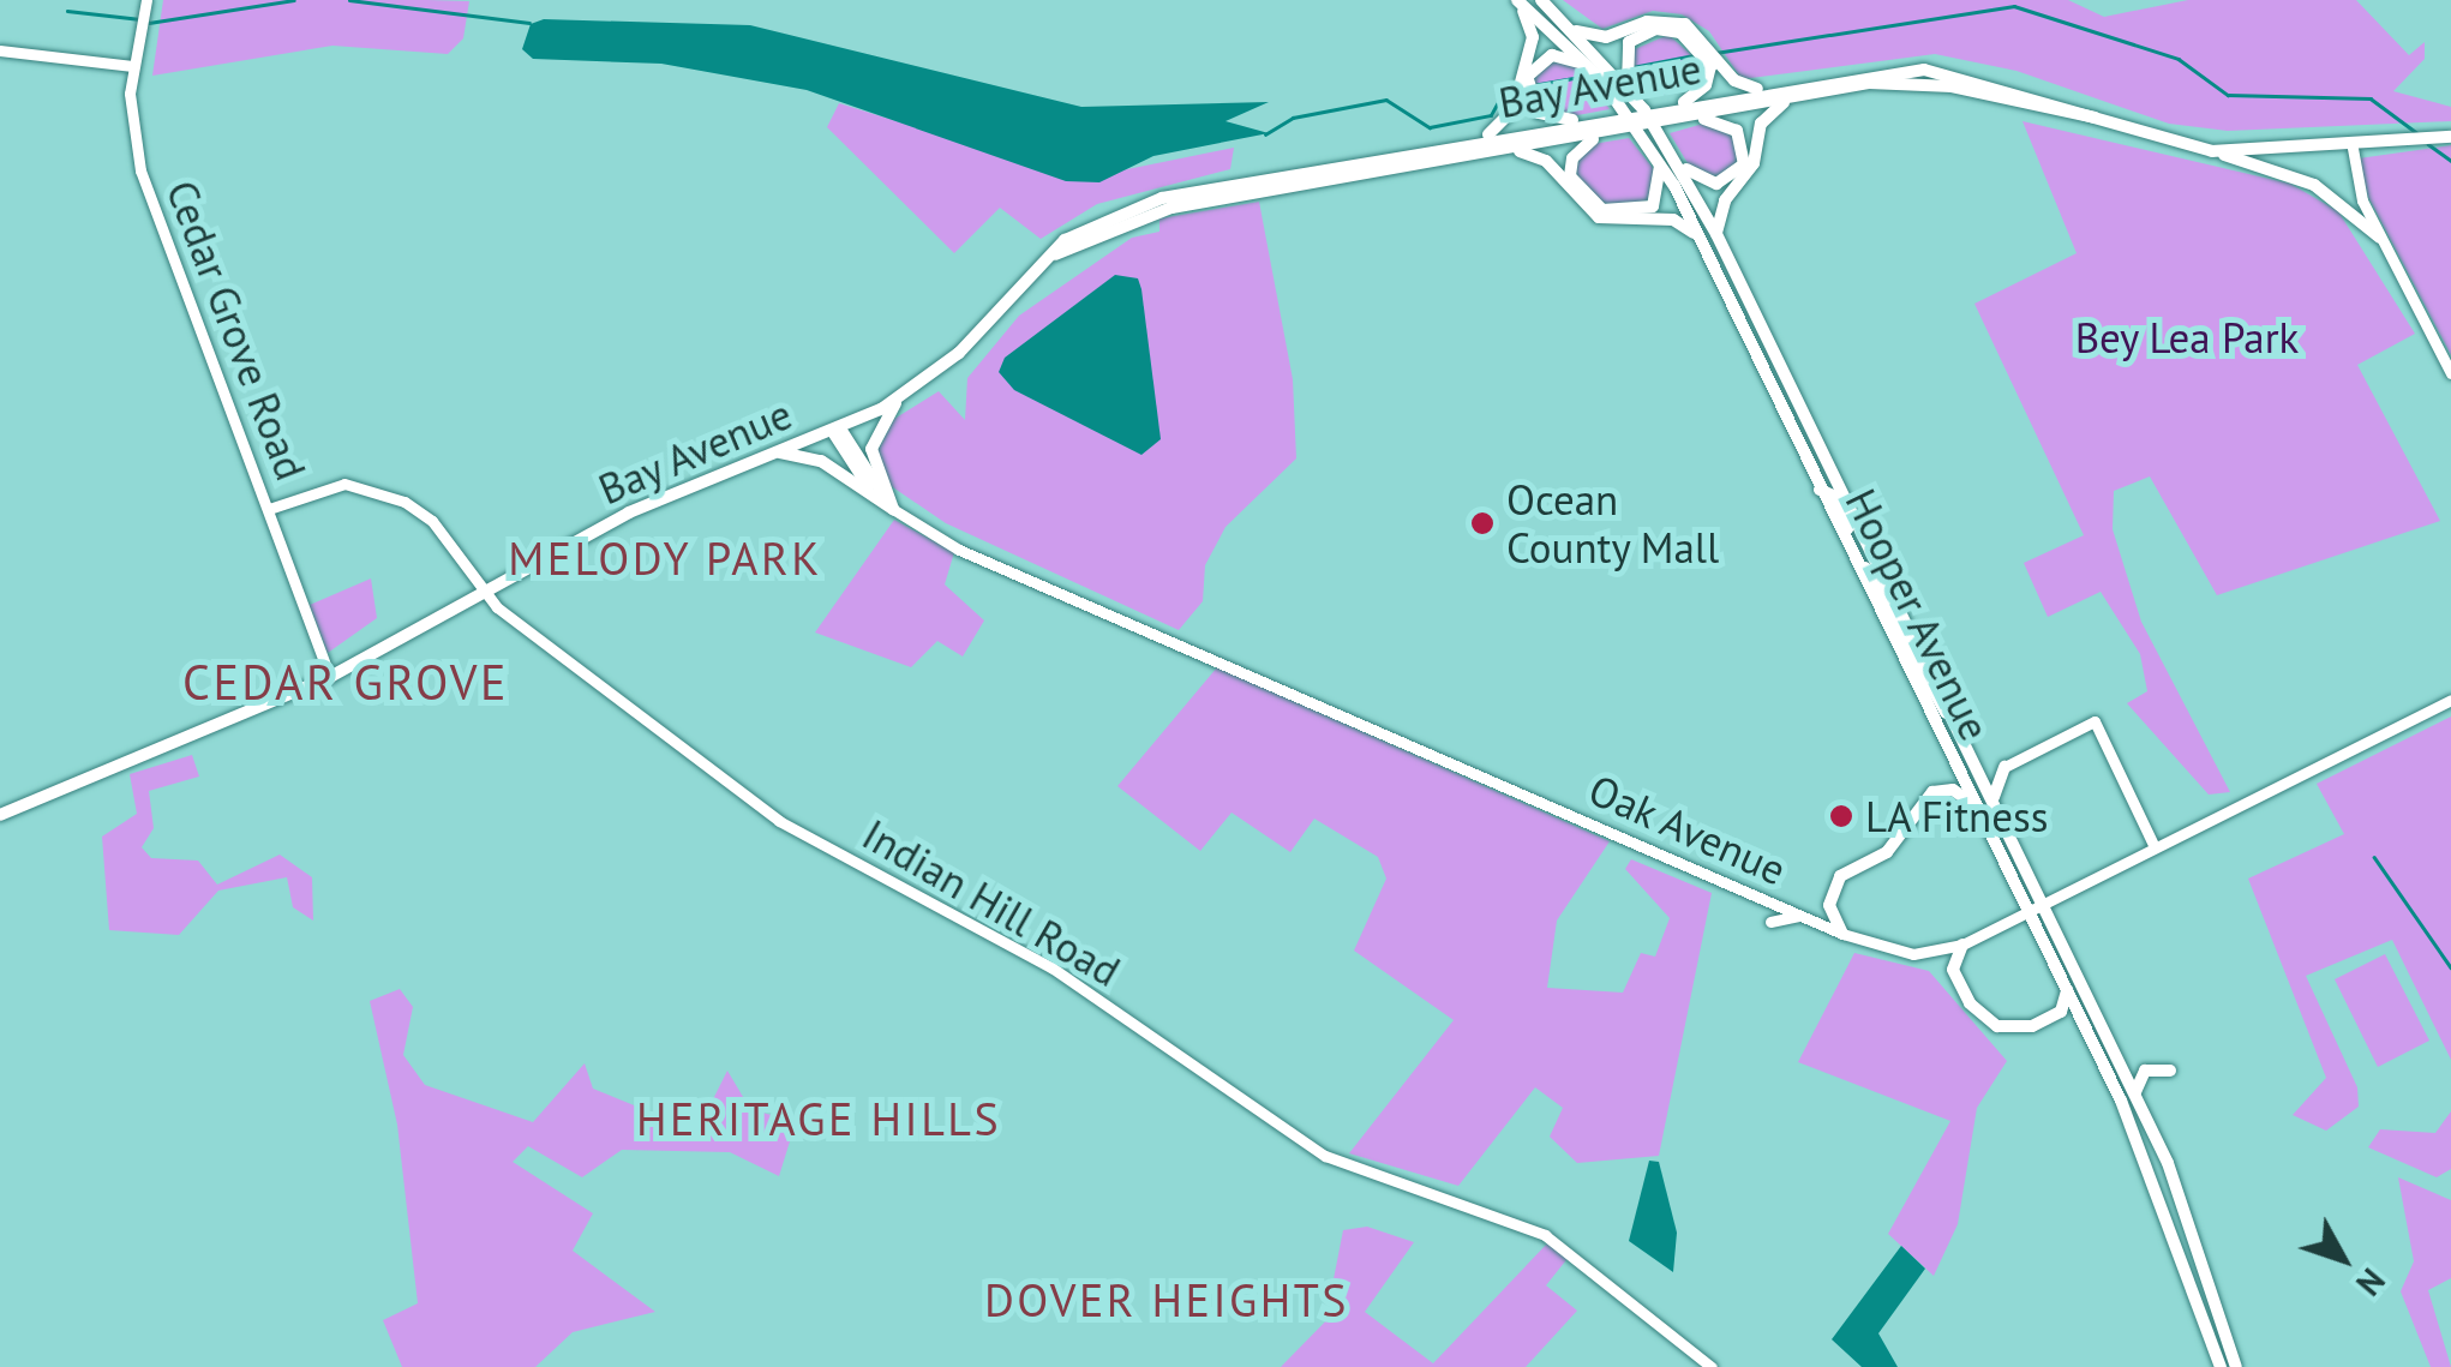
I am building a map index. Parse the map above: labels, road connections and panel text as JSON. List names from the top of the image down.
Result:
{
  "streets": {
    "main road": ["Bay Avenue", "Hooper Avenue"],
    "street": ["Cedar Grove Road", "Oak Avenue", "Indian Hill Road"]
  },
  "crossings": [
    ["Bay Avenue", "Cedar Grove Road"],
    ["Bay Avenue", "Hooper Avenue"],
    ["Bay Avenue", "Oak Avenue"],
    ["Bay Avenue", "Indian Hill Road"],
    ["Cedar Grove Road", "Indian Hill Road"],
    ["Hooper Avenue", "Oak Avenue"]
  ],
  "districts": [
    "MELODY PARK",
    "CEDAR GROVE",
    "HERITAGE HILLS",
    "DOVER HEIGHTS"
  ],
  "parks": ["Bey Lea Park"],
  "places": ["Ocean County Mall", "LA Fitness"],
  "north": "bottom right"
}
